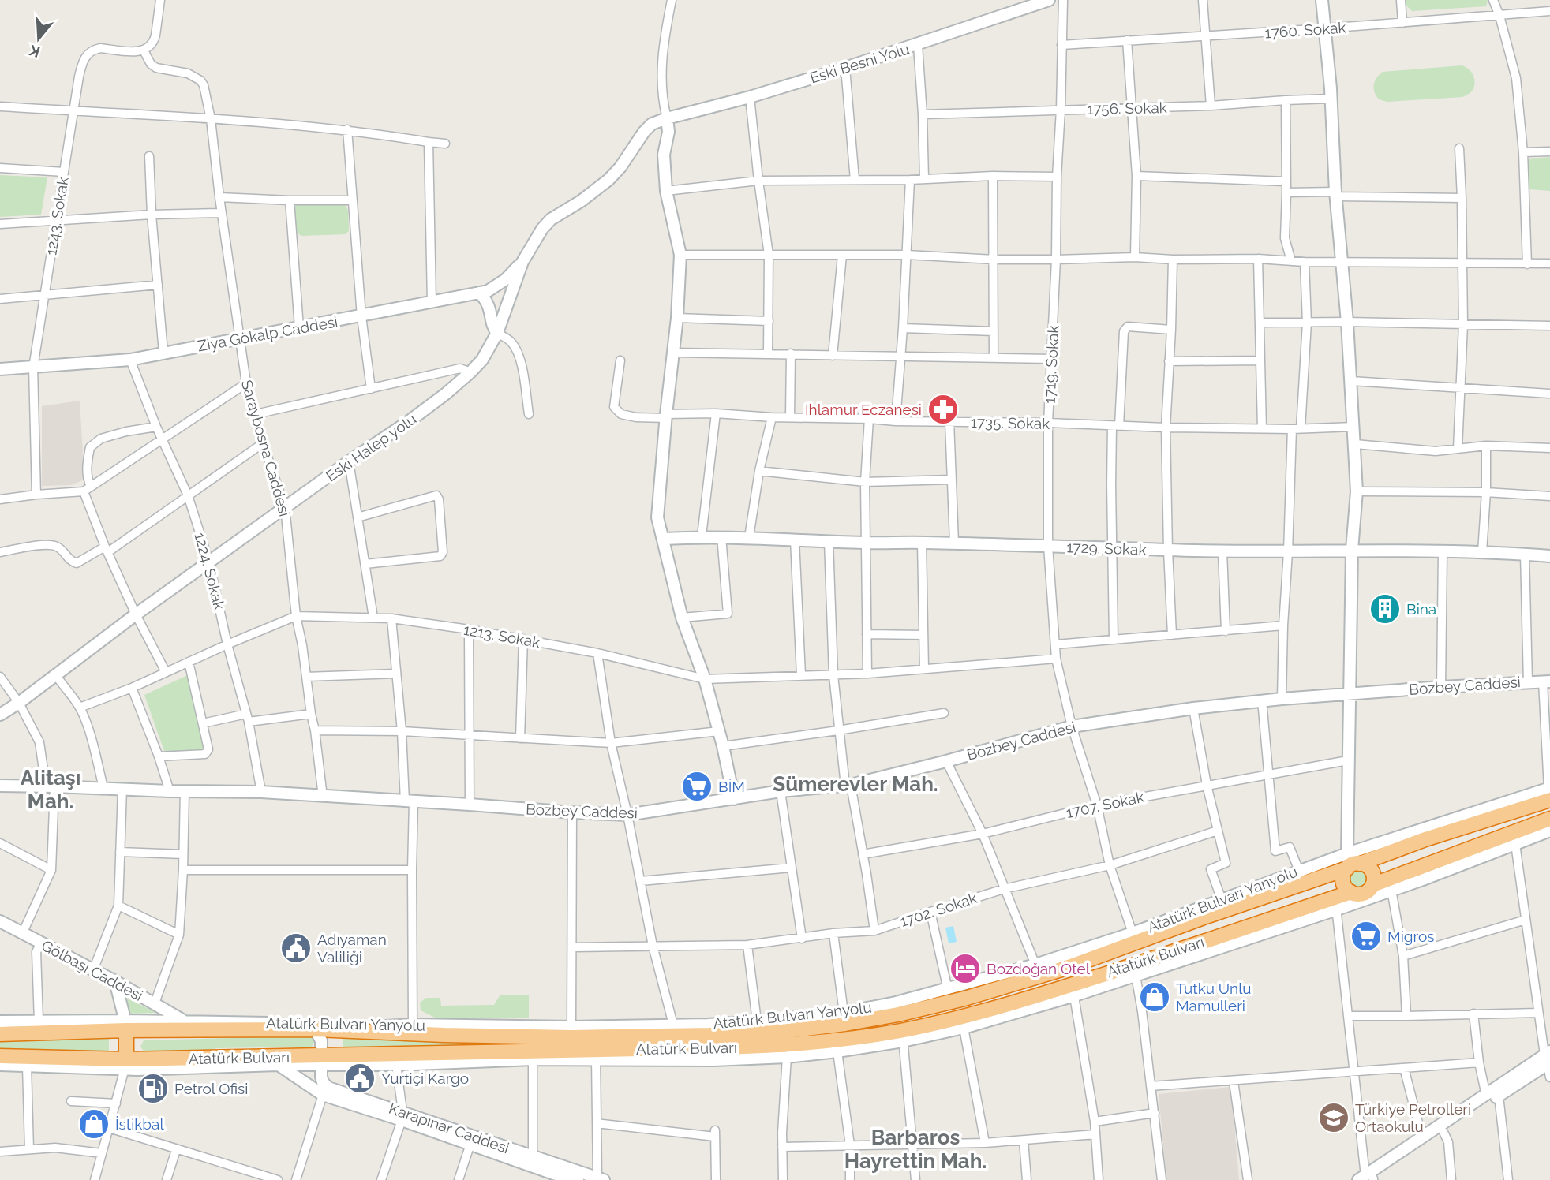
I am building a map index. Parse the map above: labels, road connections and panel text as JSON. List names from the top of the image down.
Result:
{
  "streets": {
    "highway": ["Atatürk Bulvarı"],
    "street": [
      "1760. Sokak",
      "Eski Besni Yolu",
      "1756. Sokak",
      "1243. Sokak",
      "Ziya Gökalp Caddesi",
      "1719. Sokak",
      "1735. Sokak",
      "Eski Halep yolu",
      "Saraybosna Caddesi",
      "1729. Sokak",
      "1224. Sokak",
      "1213. Sokak",
      "Bozbey Caddesi",
      "1707. Sokak",
      "Atatürk Bulvarı Yanyolu",
      "1702. Sokak",
      "Gölbaşı Caddesi",
      "Karapınar Caddesi"
    ]
  },
  "crossings": [
    ["1760. Sokak", "1719. Sokak"],
    ["Eski Besni Yolu", "Eski Halep yolu"],
    ["1756. Sokak", "1719. Sokak"],
    ["1243. Sokak", "Ziya Gökalp Caddesi"],
    ["1243. Sokak", "Saraybosna Caddesi"],
    ["Ziya Gökalp Caddesi", "Eski Halep yolu"],
    ["Ziya Gökalp Caddesi", "Saraybosna Caddesi"],
    ["Ziya Gökalp Caddesi", "1224. Sokak"],
    ["1719. Sokak", "1735. Sokak"],
    ["1719. Sokak", "1729. Sokak"],
    ["1719. Sokak", "1213. Sokak"],
    ["1719. Sokak", "Bozbey Caddesi"],
    ["1719. Sokak", "1707. Sokak"],
    ["1719. Sokak", "Atatürk Bulvarı Yanyolu"],
    ["1719. Sokak", "1702. Sokak"],
    ["Eski Halep yolu", "Saraybosna Caddesi"],
    ["Eski Halep yolu", "1224. Sokak"],
    ["Saraybosna Caddesi", "1213. Sokak"],
    ["Saraybosna Caddesi", "Bozbey Caddesi"],
    ["1224. Sokak", "Bozbey Caddesi"],
    ["Atatürk Bulvarı Yanyolu", "Atatürk Bulvarı"],
    ["Atatürk Bulvarı Yanyolu", "Gölbaşı Caddesi"],
    ["Atatürk Bulvarı Yanyolu", "Karapınar Caddesi"],
    ["Atatürk Bulvarı", "Karapınar Caddesi"]
  ],
  "districts": ["Alitaşı Mah.", "Sümerevler Mah.", "Barbaros Hayrettin Mah."],
  "places": {
    "pharmacy": ["Ihlamur Eczanesi"],
    "building": ["Bina"],
    "supermarket": ["BİM", "Migros"],
    "public building": ["Adıyaman Valiliği", "Yurtiçi Kargo"],
    "hotel": ["Bozdoğan Otel"],
    "shop": ["Tutku Unlu Mamulleri", "İstikbal"],
    "fuel station": ["Petrol Ofisi"],
    "school or university": ["Türkiye Petrolleri Ortaokulu"]
  },
  "north": "bottom"
}
